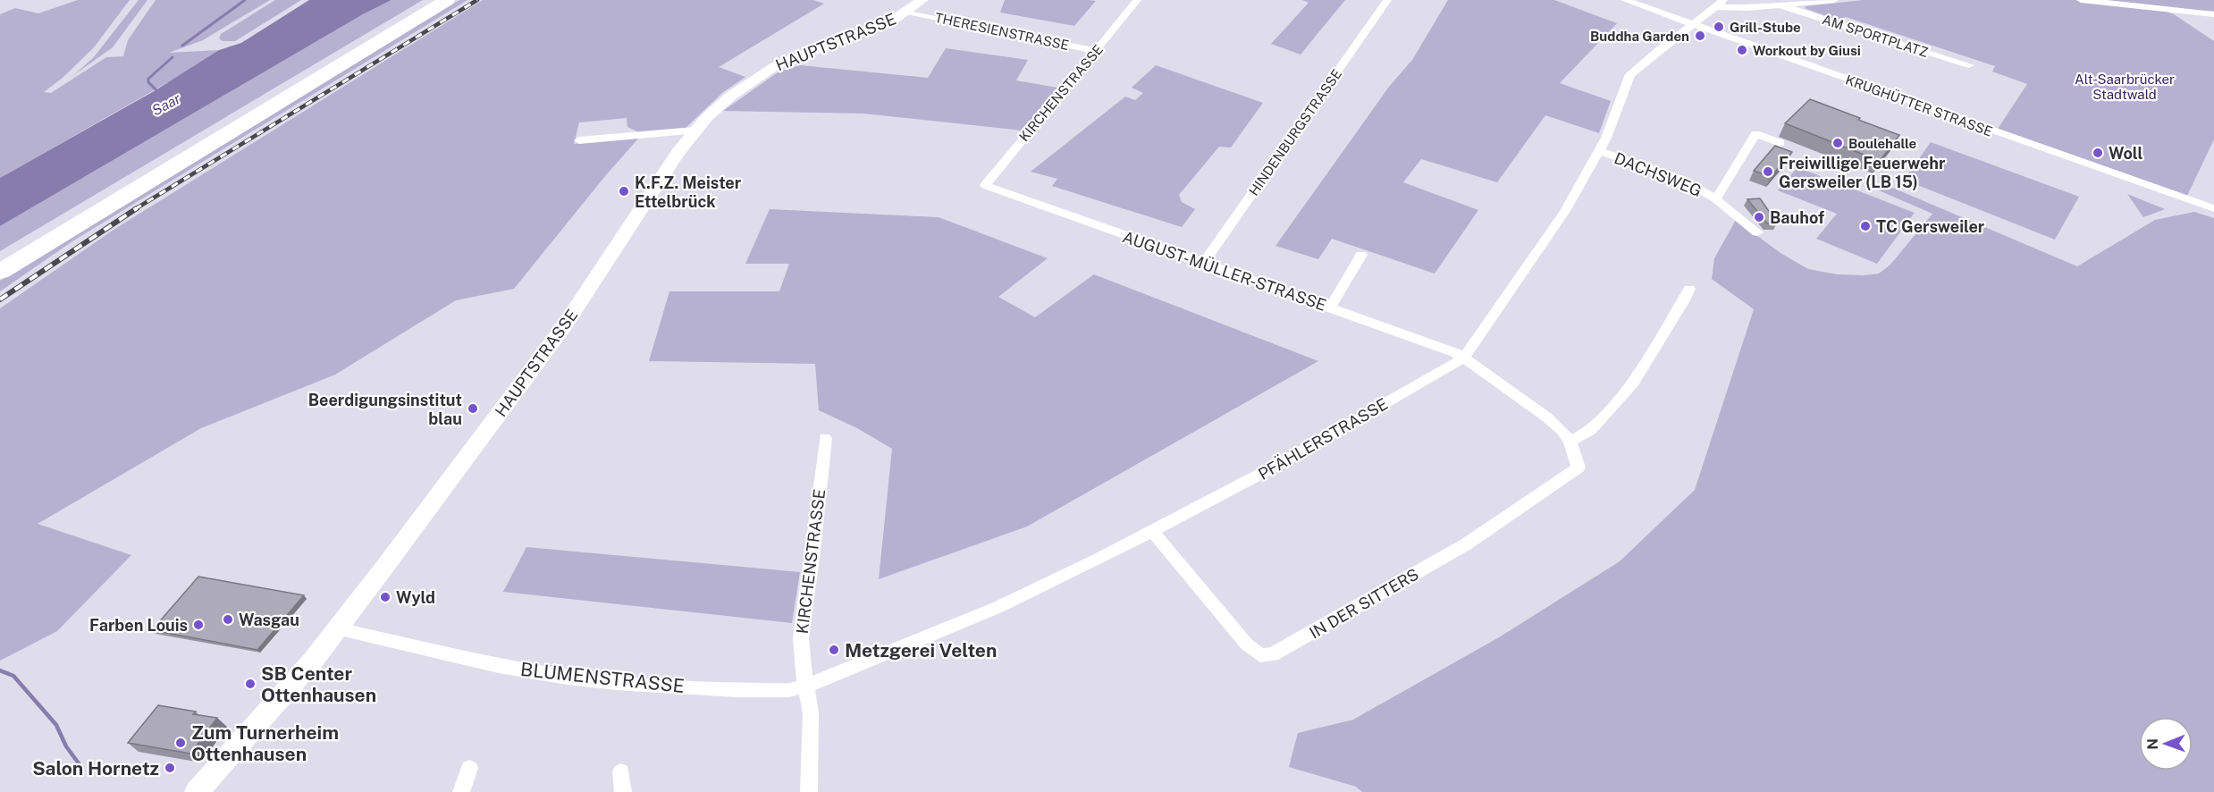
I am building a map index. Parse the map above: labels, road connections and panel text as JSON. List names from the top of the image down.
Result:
{
  "streets": {
    "main road": ["HAUPTSTRASSE"],
    "street": [
      "THERESIENSTRASSE",
      "AM SPORTPLATZ",
      "KIRCHENSTRASSE",
      "KRUGHÜTTER STRASSE",
      "HINDENBURGSTRASSE",
      "DACHSWEG",
      "AUGUST-MÜLLER-STRASSE",
      "PFÄHLERSTRASSE",
      "IN DER SITTERS",
      "BLUMENSTRASSE"
    ]
  },
  "crossings": [
    ["THERESIENSTRASSE", "HAUPTSTRASSE"],
    ["THERESIENSTRASSE", "KIRCHENSTRASSE"],
    ["HAUPTSTRASSE", "BLUMENSTRASSE"],
    ["KIRCHENSTRASSE", "AUGUST-MÜLLER-STRASSE"],
    ["KIRCHENSTRASSE", "PFÄHLERSTRASSE"],
    ["KIRCHENSTRASSE", "BLUMENSTRASSE"],
    ["KRUGHÜTTER STRASSE", "PFÄHLERSTRASSE"],
    ["HINDENBURGSTRASSE", "AUGUST-MÜLLER-STRASSE"],
    ["DACHSWEG", "PFÄHLERSTRASSE"],
    ["AUGUST-MÜLLER-STRASSE", "PFÄHLERSTRASSE"],
    ["AUGUST-MÜLLER-STRASSE", "IN DER SITTERS"],
    ["PFÄHLERSTRASSE", "IN DER SITTERS"],
    ["PFÄHLERSTRASSE", "BLUMENSTRASSE"]
  ],
  "water": ["Saar"],
  "parks": ["Alt-Saarbrücker Stadtwald"],
  "places": [
    "Grill-Stube",
    "Buddha Garden",
    "Workout by Giusi",
    "Boulehalle",
    "Woll",
    "Freiwillige Feuerwehr Gersweiler (LB 15)",
    "K.F.Z. Meister Ettelbrück",
    "Bauhof",
    "TC Gersweiler",
    "Beerdigungsinstitut blau",
    "Wyld",
    "Wasgau",
    "Farben Louis",
    "Metzgerei Velten",
    "SB Center Ottenhausen",
    "Zum Turnerheim Ottenhausen",
    "Salon Hornetz"
  ],
  "north": "left"
}
